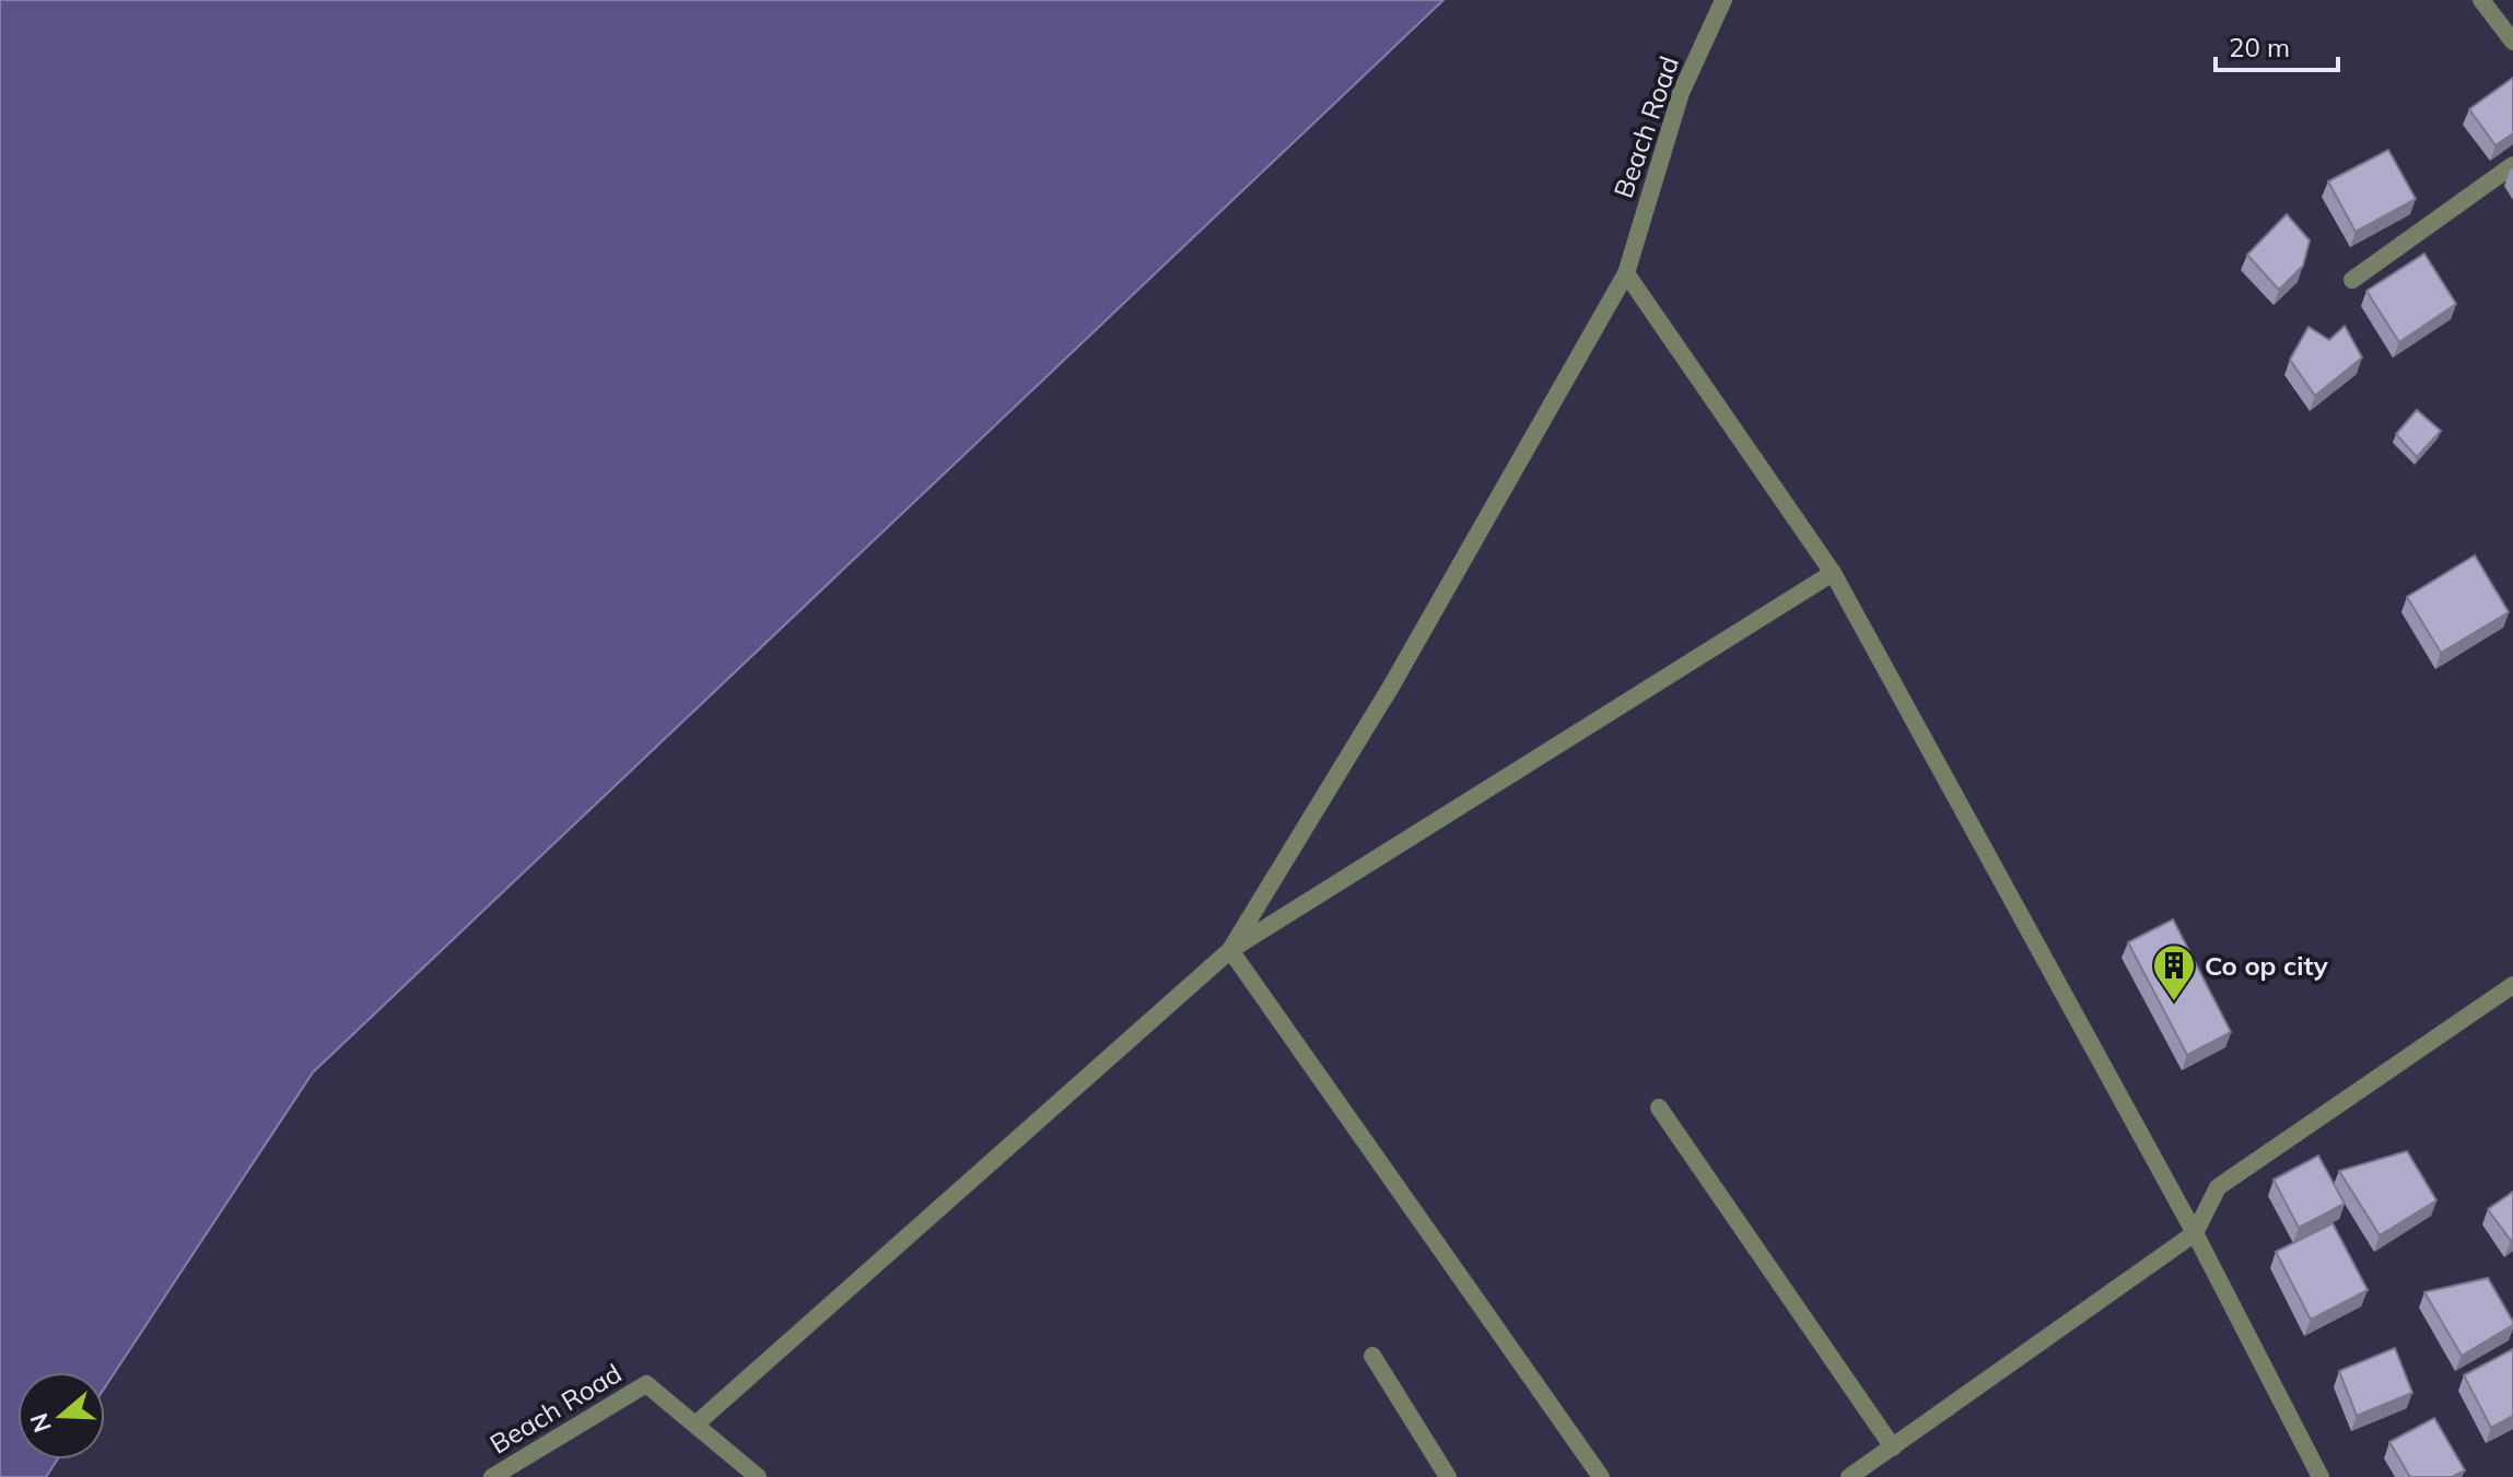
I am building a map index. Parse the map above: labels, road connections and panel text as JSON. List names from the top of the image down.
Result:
{
  "streets": {
    "street": ["Beach Road"]
  },
  "places": {
    "building": ["Co op city"]
  },
  "scale_bar": "20 m",
  "north": "left"
}
